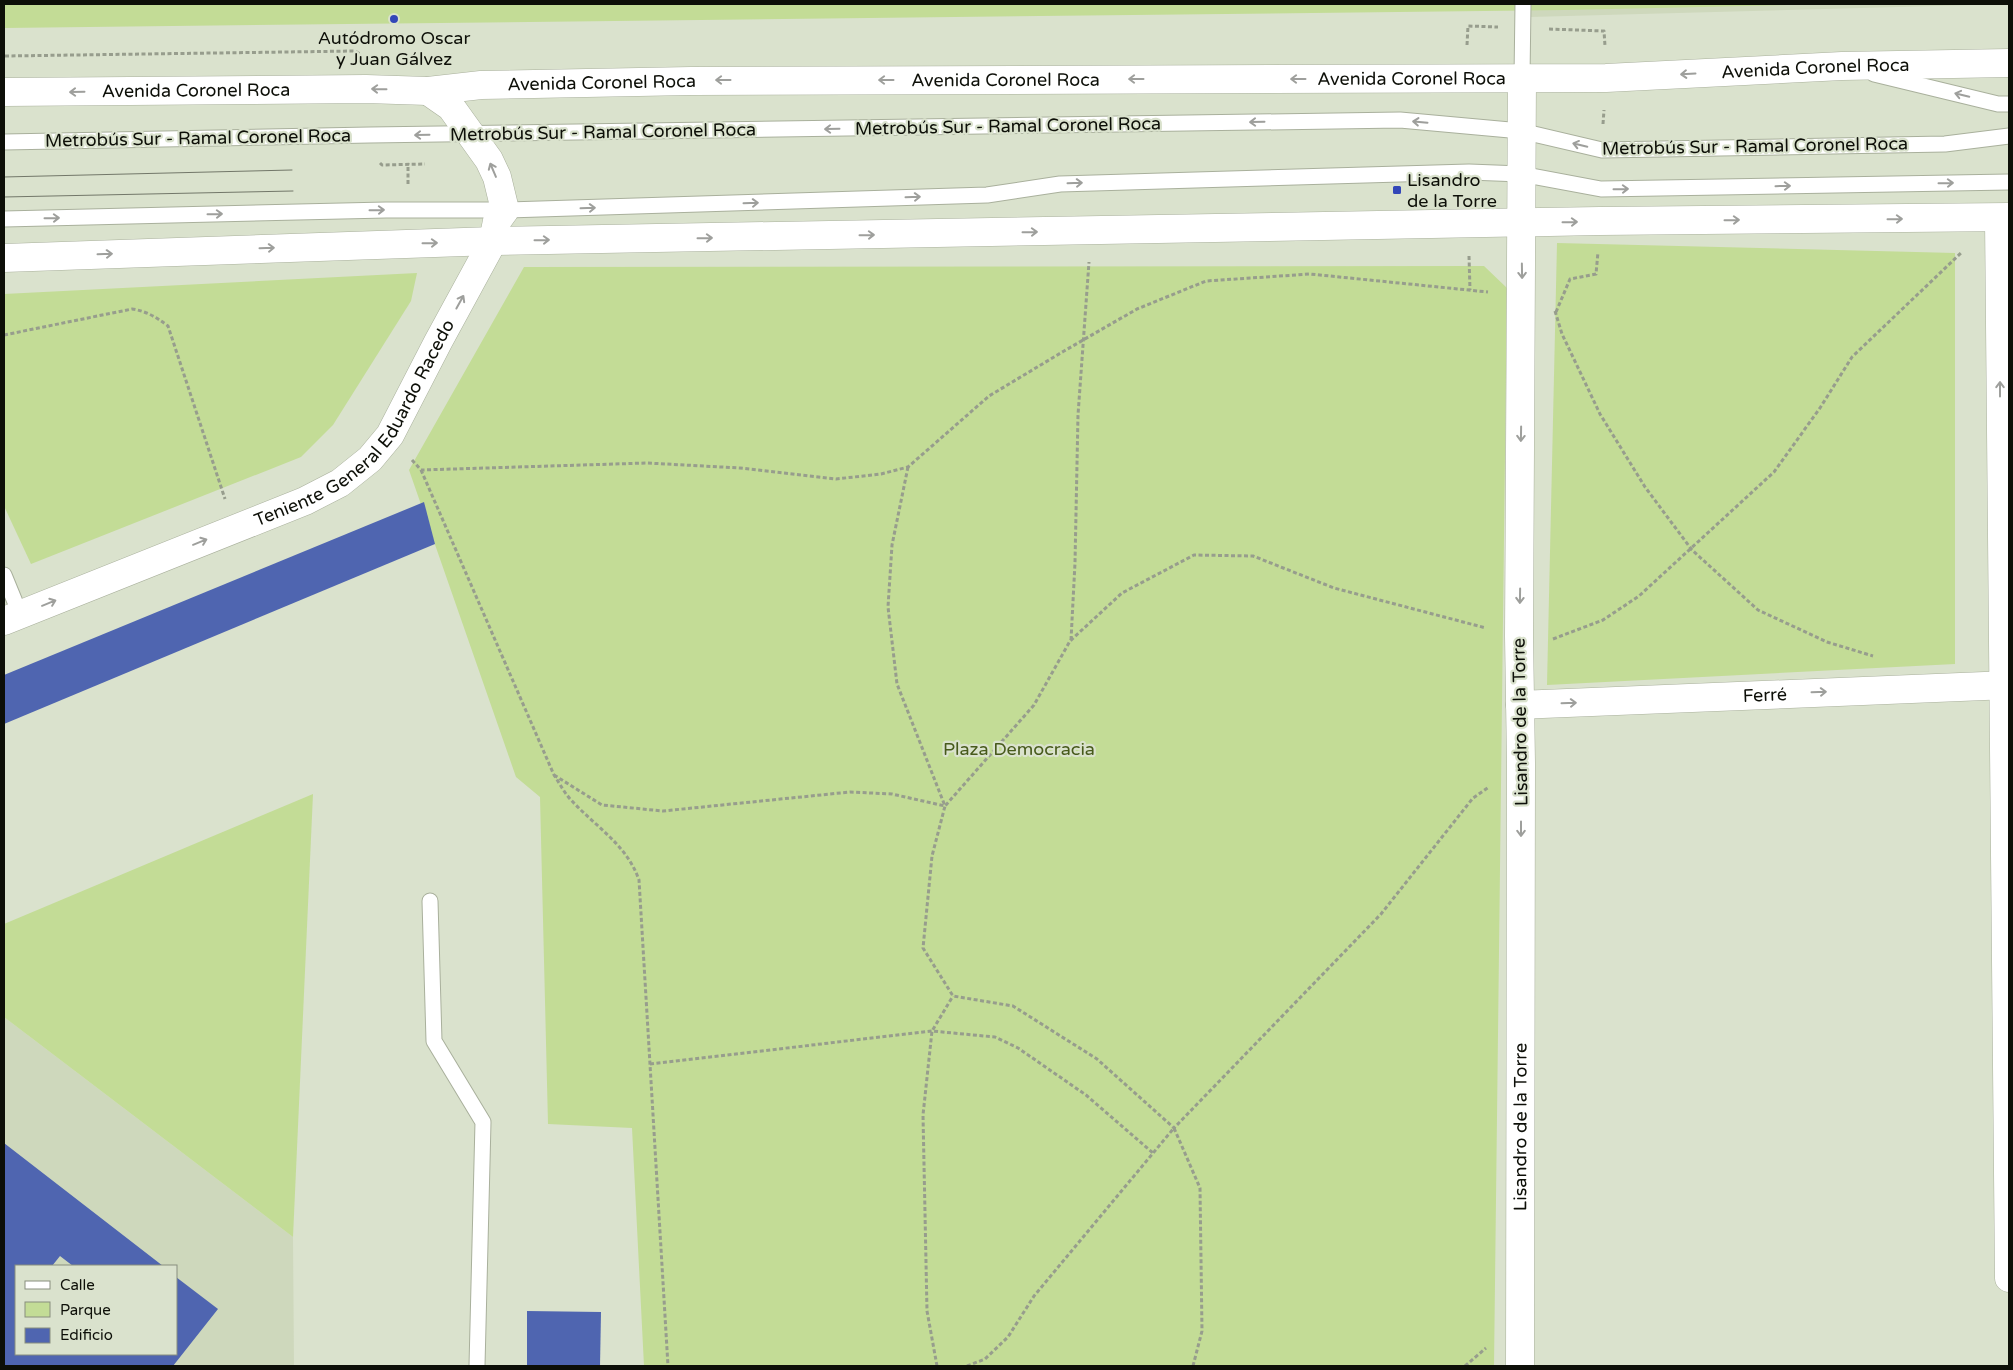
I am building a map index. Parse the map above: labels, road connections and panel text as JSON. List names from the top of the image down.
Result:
{
  "streets": {
    "main road": [
      "Avenida Coronel Roca",
      "Teniente General Eduardo Racedo",
      "Ferré",
      "Lisandro de la Torre"
    ],
    "lane": ["Metrobús Sur - Ramal Coronel Roca"]
  },
  "crossings": [
    ["Avenida Coronel Roca", "Lisandro de la Torre"],
    ["Metrobús Sur - Ramal Coronel Roca", "Lisandro de la Torre"],
    ["Ferré", "Lisandro de la Torre"]
  ],
  "one_way": ["Teniente General Eduardo Racedo", "Ferré", "Lisandro de la Torre"],
  "parks": ["Plaza Democracia"],
  "places": {
    "other": ["Autódromo Oscar y Juan Gálvez"],
    "transit": ["Lisandro de la Torre"]
  },
  "legend": ["Calle", "Parque", "Edificio"]
}
